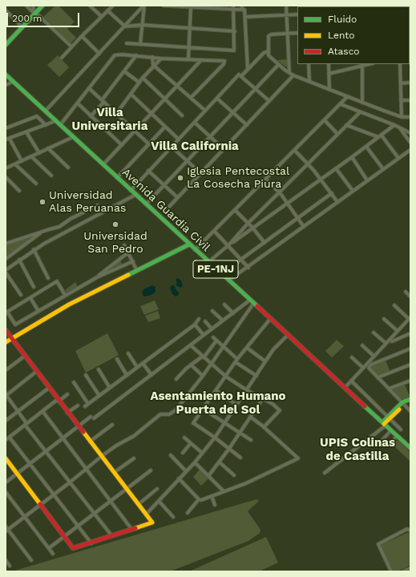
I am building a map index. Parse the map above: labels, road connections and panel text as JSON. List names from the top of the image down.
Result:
{
  "streets": {
    "main road": ["Avenida Guardia Civil", "PE-1NJ"]
  },
  "crossings": [
    ["Avenida Guardia Civil", "PE-1NJ"]
  ],
  "districts": [
    "Villa Universitaria",
    "Villa California",
    "Asentamiento Humano Puerta del Sol",
    "UPIS Colinas de Castilla"
  ],
  "places": ["Iglesia Pentecostal La Cosecha Piura", "Universidad Alas Peruanas", "Universidad San Pedro"],
  "legend": ["Fluido", "Lento", "Atasco"],
  "scale_bar": "200 m"
}
